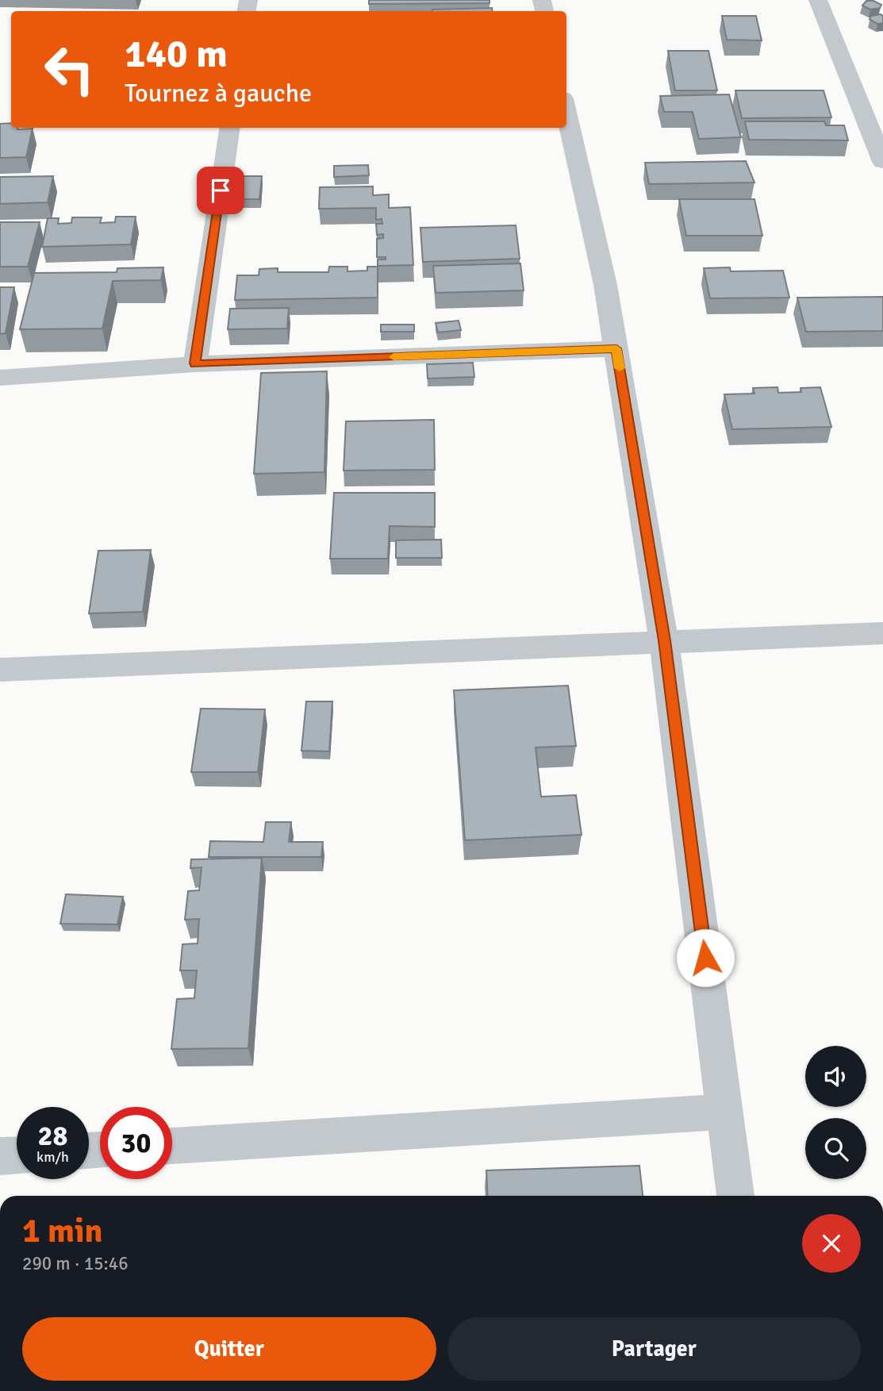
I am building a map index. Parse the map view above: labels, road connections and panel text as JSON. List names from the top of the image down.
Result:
{
  "page": {
    "turn": ["140 m", "Tournez à gauche"],
    "speed": "28 km/h",
    "limit": "30",
    "heading": ["1 min", "290 m · 15:46"],
    "buttons": ["Quitter", "Partager"]
  }
}
